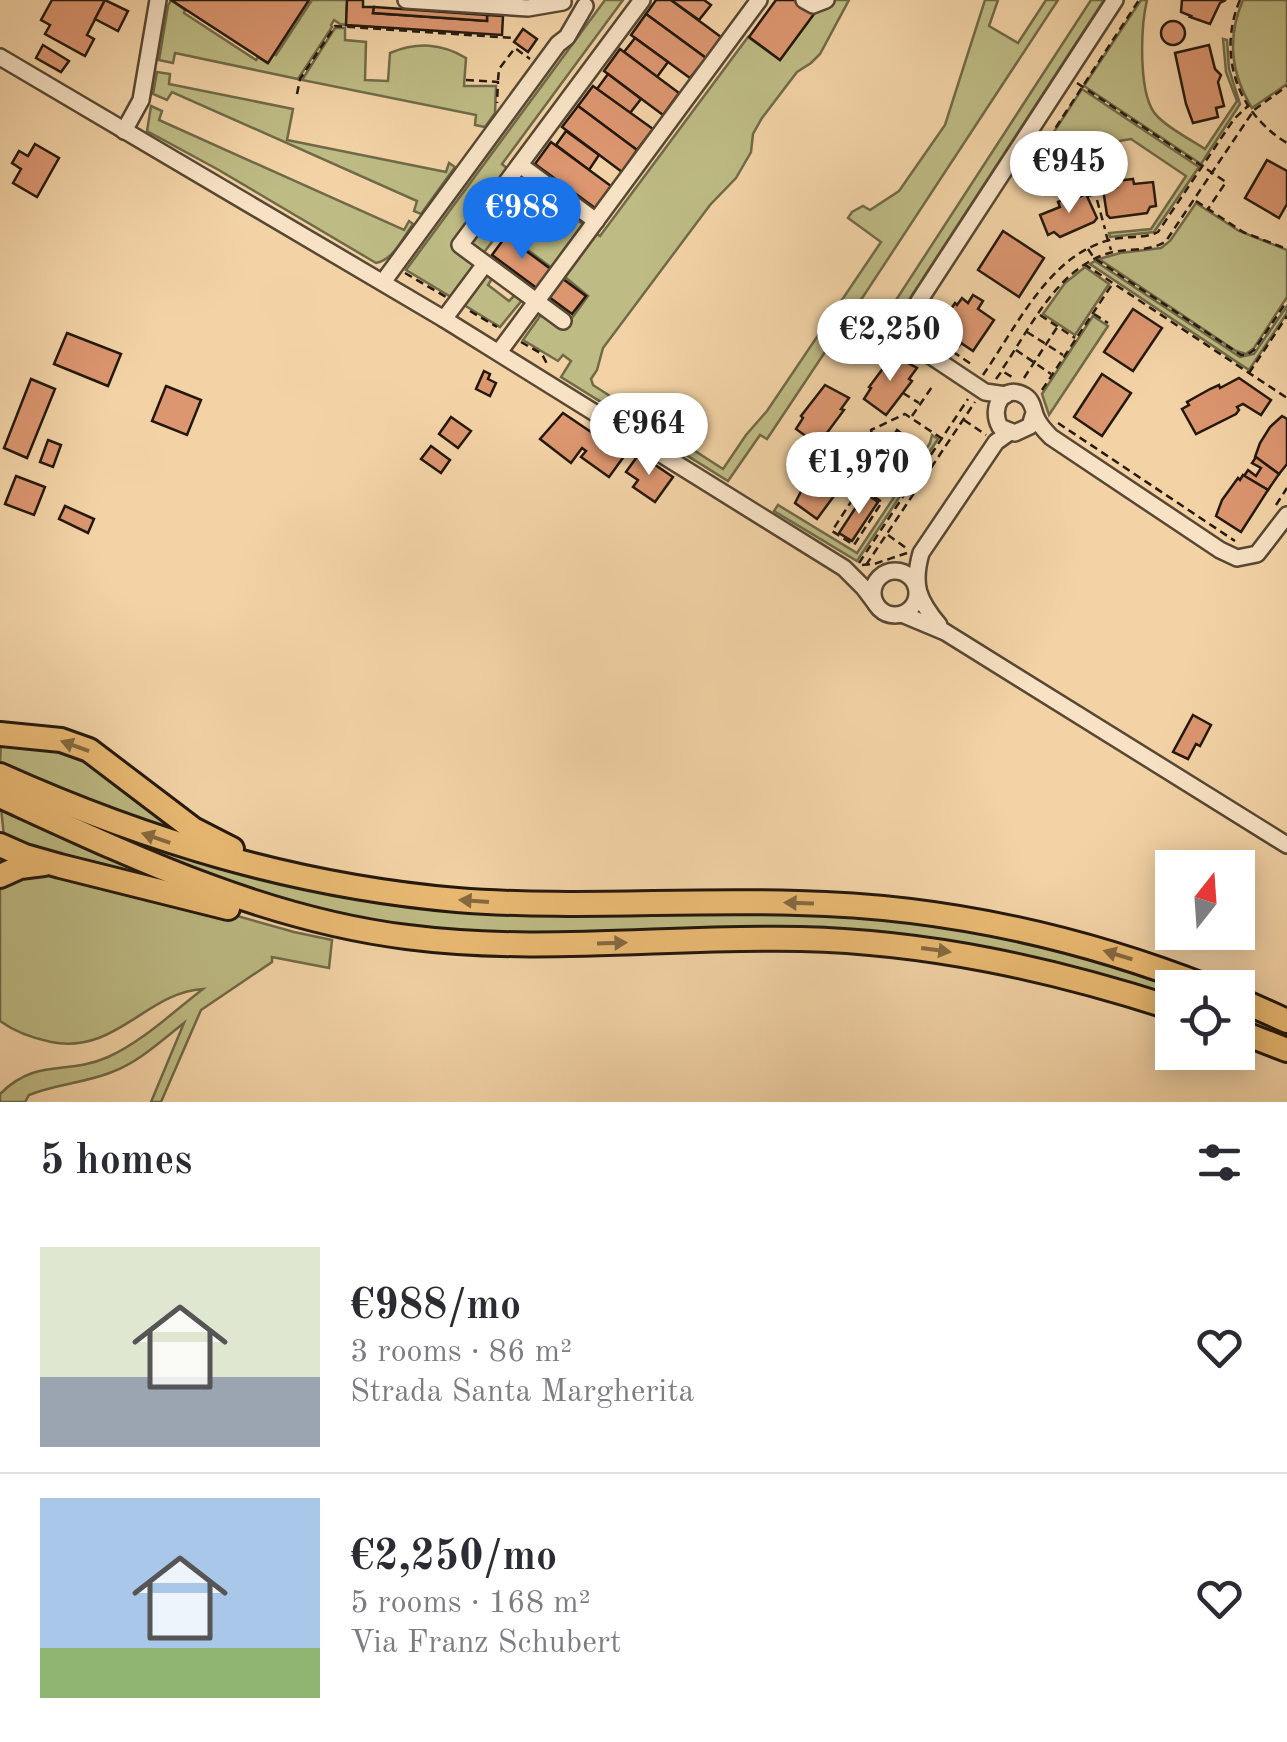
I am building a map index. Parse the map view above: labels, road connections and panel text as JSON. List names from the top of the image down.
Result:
{
  "north": "top",
  "page": {
    "price": [
      "€945",
      "€988",
      "€2,250",
      "€964",
      "€1,970"
    ],
    "heading": "5 homes",
    "list": [
      {
        "name": "€988/mo",
        "note": "3 rooms · 86 m² · Strada Santa Margherita"
      },
      {
        "name": "€2,250/mo",
        "note": "5 rooms · 168 m² · Via Franz Schubert"
      }
    ]
  }
}
